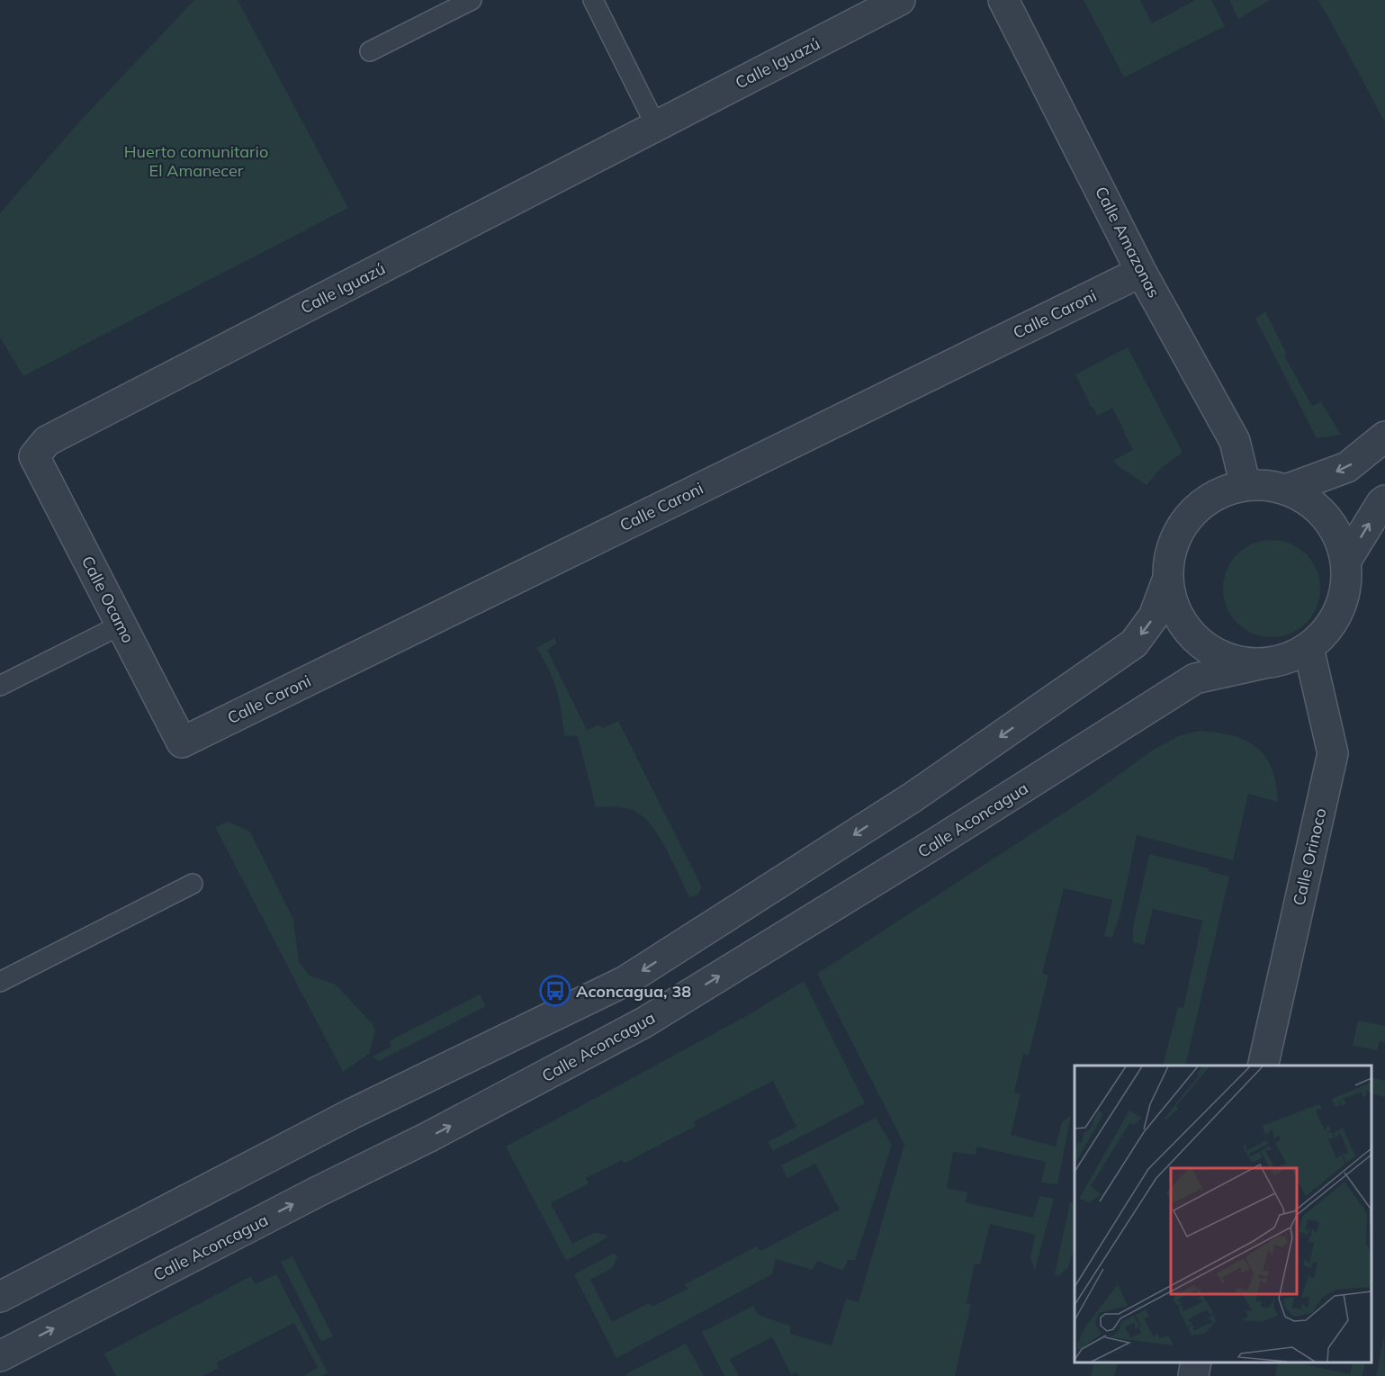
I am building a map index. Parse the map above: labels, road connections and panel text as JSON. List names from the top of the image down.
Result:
{
  "streets": {
    "street": [
      "Calle Iguazú",
      "Calle Amazonas",
      "Calle Caroni",
      "Calle Ocamo",
      "Calle Aconcagua",
      "Calle Orinoco"
    ]
  },
  "crossings": [
    ["Calle Iguazú", "Calle Ocamo"],
    ["Calle Amazonas", "Calle Caroni"],
    ["Calle Amazonas", "Calle Aconcagua"],
    ["Calle Amazonas", "Calle Orinoco"],
    ["Calle Caroni", "Calle Ocamo"],
    ["Calle Aconcagua", "Calle Orinoco"]
  ],
  "parks": ["Huerto comunitario El Amanecer"],
  "places": {
    "bus stop": ["Aconcagua, 38"]
  }
}
